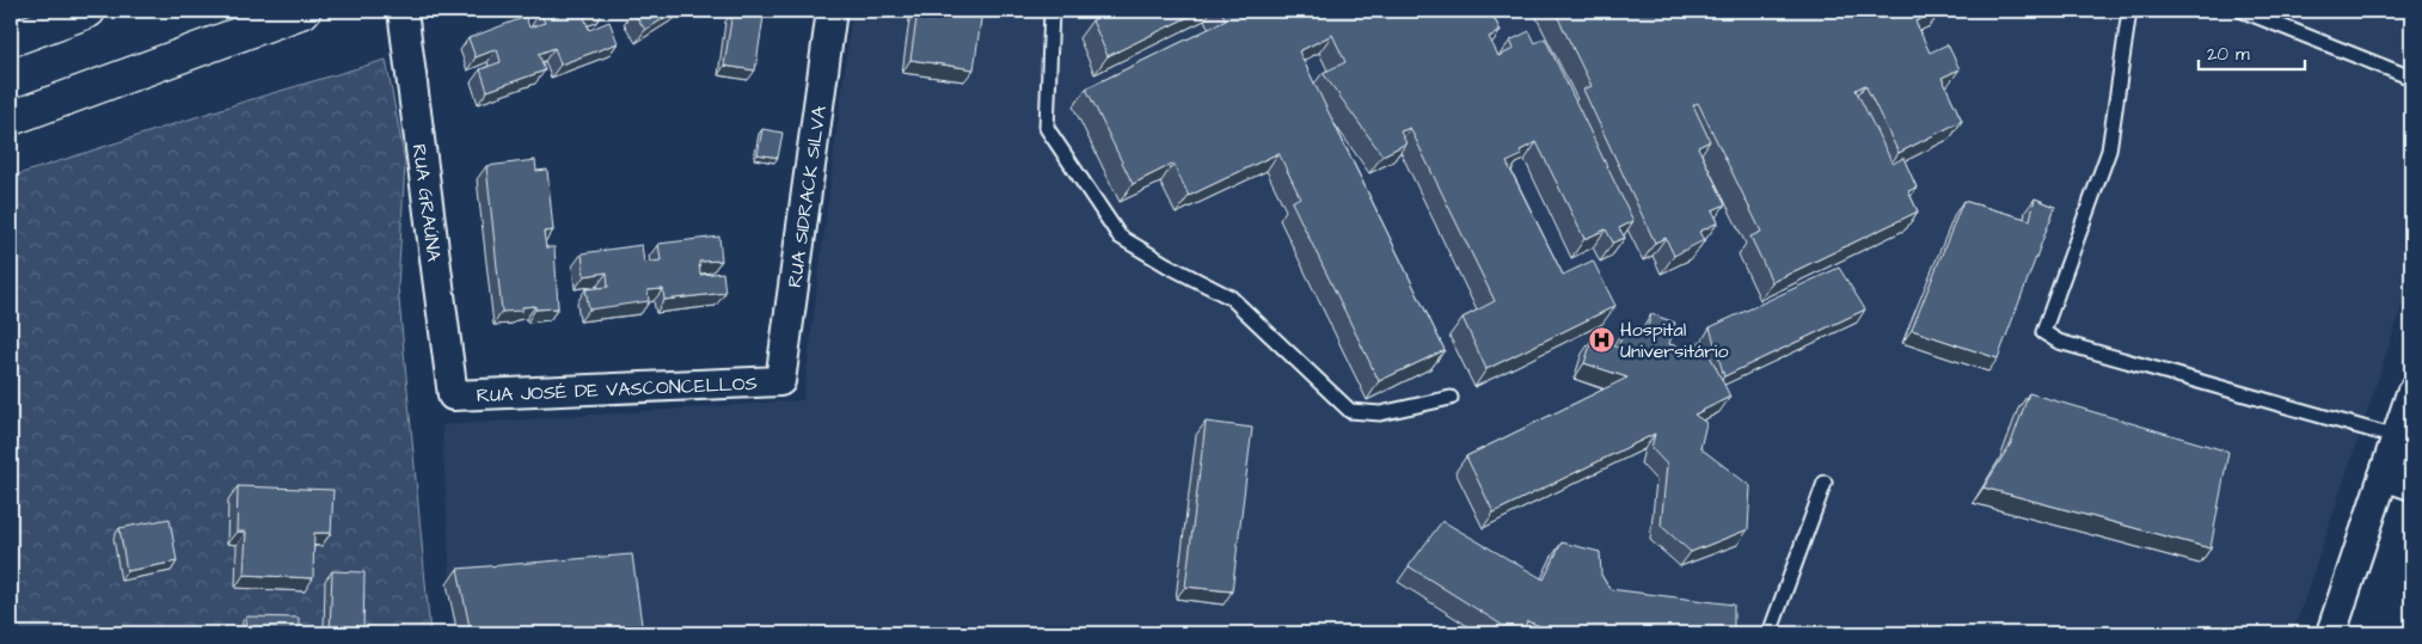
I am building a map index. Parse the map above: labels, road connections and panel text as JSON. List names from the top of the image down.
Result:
{
  "streets": {
    "street": ["RUA SIDRACK SILVA", "RUA GRAÚNA", "RUA JOSÉ DE VASCONCELLOS"]
  },
  "crossings": [
    ["RUA SIDRACK SILVA", "RUA JOSÉ DE VASCONCELLOS"],
    ["RUA GRAÚNA", "RUA JOSÉ DE VASCONCELLOS"]
  ],
  "places": {
    "hospital": ["Hospital Universitário"]
  },
  "scale_bar": "20 m"
}
